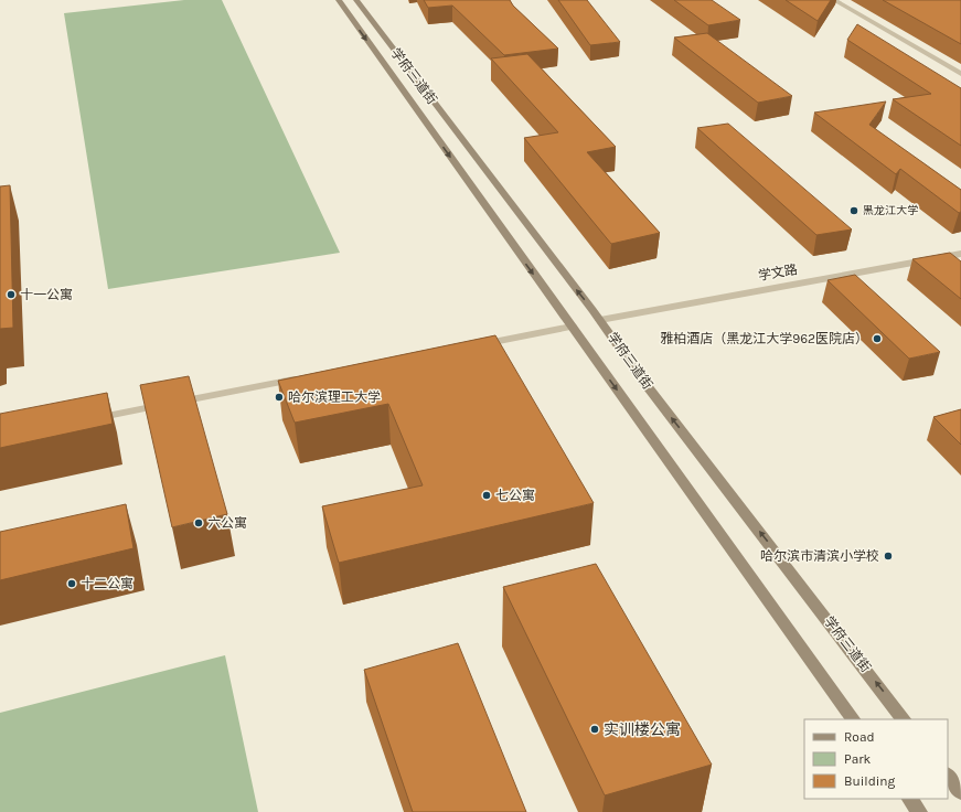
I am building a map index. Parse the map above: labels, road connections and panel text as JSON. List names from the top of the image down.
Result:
{
  "streets": {
    "main road": ["学府三道街"],
    "street": ["学文路"]
  },
  "crossings": [
    ["学府三道街", "学文路"]
  ],
  "places": [
    "黑龙江大学",
    "十一公寓",
    "雅柏酒店（黑龙江大学962医院店）",
    "哈尔滨理工大学",
    "七公寓",
    "六公寓",
    "哈尔滨市清滨小学校",
    "十二公寓",
    "实训楼公寓"
  ],
  "legend": ["Road", "Park", "Building"]
}
